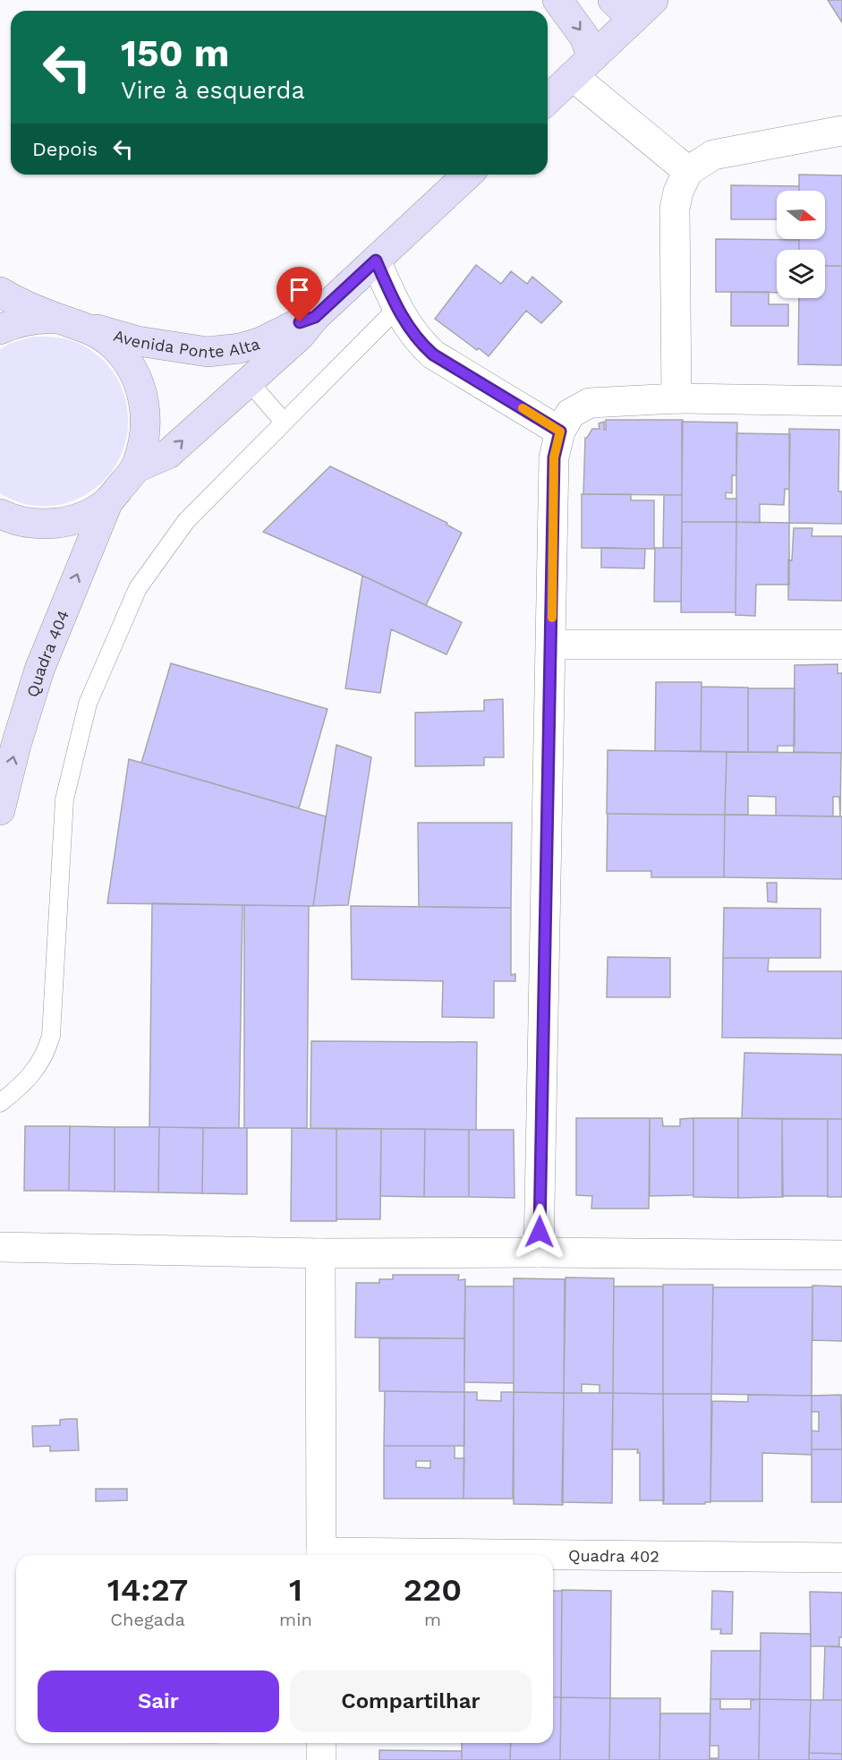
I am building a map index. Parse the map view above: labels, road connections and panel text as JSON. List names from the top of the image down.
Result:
{
  "streets": {
    "main road": ["Avenida Ponte Alta", "Quadra 404"],
    "street": ["Quadra 402"]
  },
  "one_way": ["Quadra 404"],
  "north": "right",
  "page": {
    "turn": ["150 m", "Vire à esquerda"],
    "then": "Depois",
    "eta": [
      "14:27",
      "Chegada",
      "1",
      "min",
      "220",
      "m"
    ],
    "buttons": ["Sair", "Compartilhar"]
  }
}
